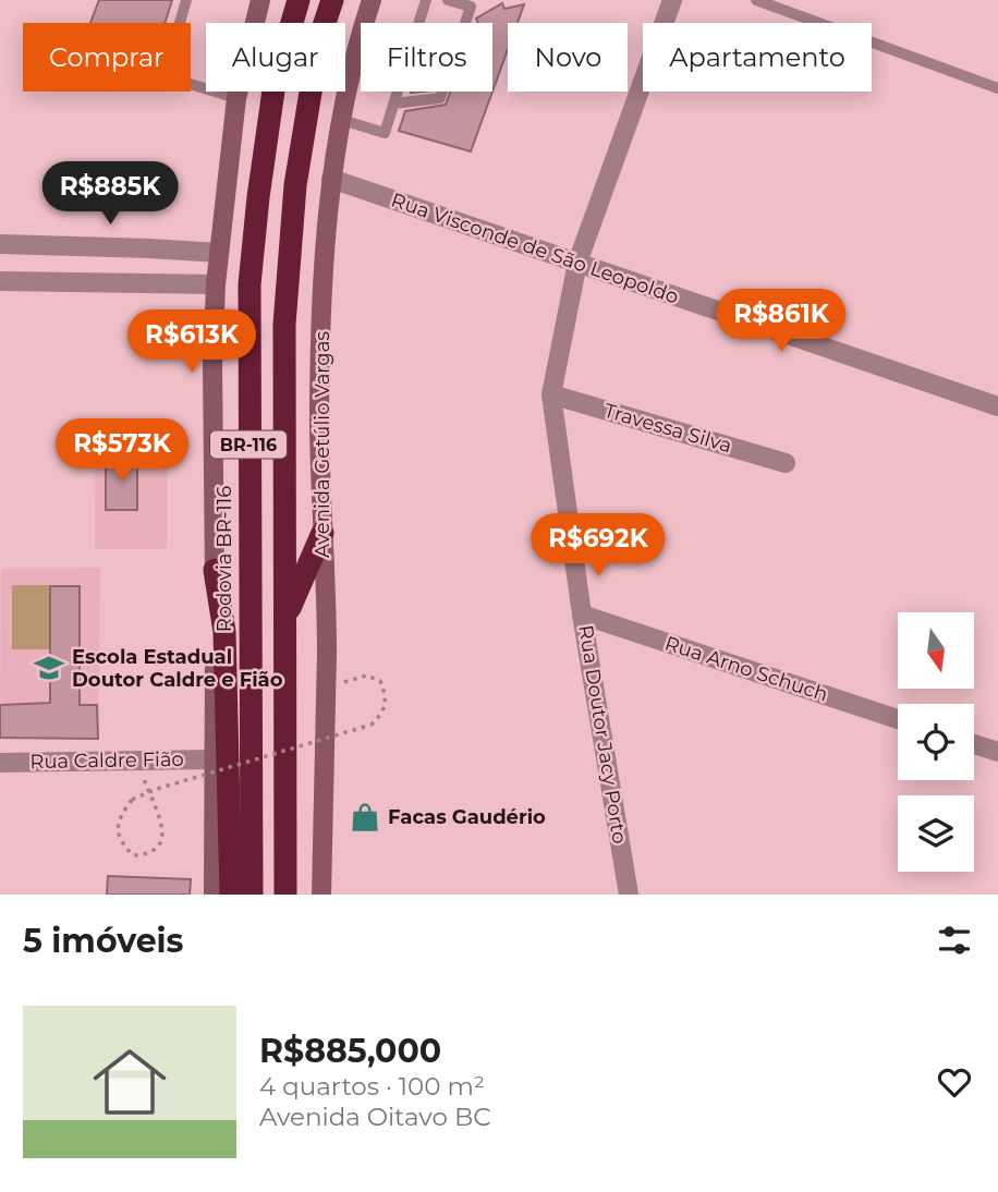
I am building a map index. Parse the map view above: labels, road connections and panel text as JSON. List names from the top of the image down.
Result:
{
  "streets": {
    "highway": ["BR-116", "Rodovia BR-116"],
    "main road": ["Avenida Getúlio Vargas"],
    "street": [
      "Rua Visconde de São Leopoldo",
      "Travessa Silva",
      "Rua Arno Schuch",
      "Rua Doutor Jacy Porto",
      "Rua Caldre Fião"
    ]
  },
  "crossings": [
    ["Rua Visconde de São Leopoldo", "Avenida Getúlio Vargas"],
    ["Rua Visconde de São Leopoldo", "Rua Doutor Jacy Porto"],
    ["Travessa Silva", "Rua Doutor Jacy Porto"],
    ["BR-116", "Avenida Getúlio Vargas"],
    ["Rua Arno Schuch", "Rua Doutor Jacy Porto"]
  ],
  "places": {
    "school or university": ["Escola Estadual Doutor Caldre e Fião"],
    "shop": ["Facas Gaudério"]
  },
  "north": "bottom",
  "page": {
    "chip": [
      "Comprar",
      "Alugar",
      "Filtros",
      "Novo",
      "Apartamento"
    ],
    "price": [
      "R$885K",
      "R$861K",
      "R$613K",
      "R$573K",
      "R$692K"
    ],
    "heading": "5 imóveis",
    "list": [
      {
        "name": "R$885,000",
        "note": "4 quartos · 100 m² · Avenida Oitavo BC"
      }
    ]
  }
}
